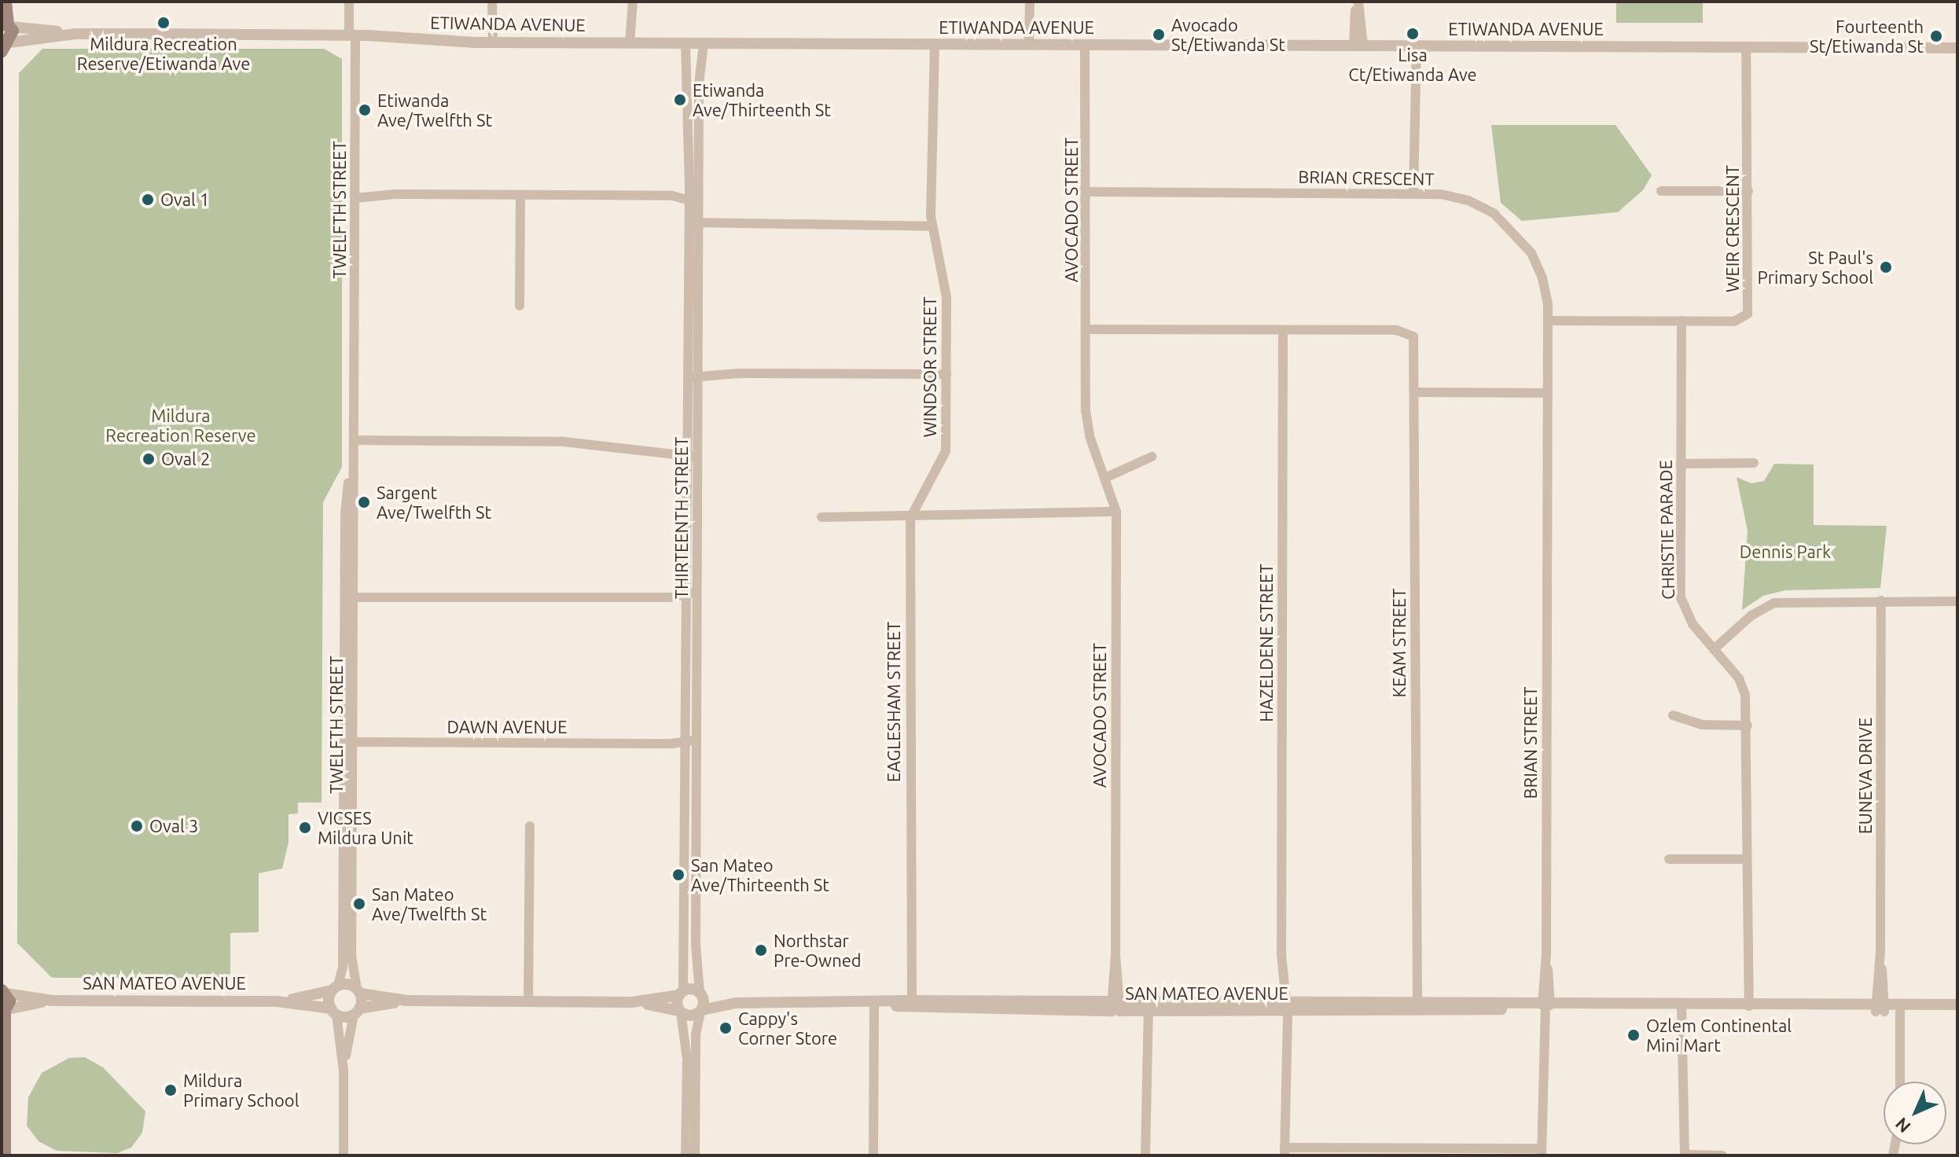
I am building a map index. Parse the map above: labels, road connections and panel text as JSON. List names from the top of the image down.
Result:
{
  "streets": {
    "street": [
      "ETIWANDA AVENUE",
      "BRIAN CRESCENT",
      "TWELFTH STREET",
      "AVOCADO STREET",
      "WEIR CRESCENT",
      "WINDSOR STREET",
      "THIRTEENTH STREET",
      "CHRISTIE PARADE",
      "HAZELDENE STREET",
      "KEAM STREET",
      "EAGLESHAM STREET",
      "DAWN AVENUE",
      "BRIAN STREET",
      "EUNEVA DRIVE",
      "SAN MATEO AVENUE"
    ]
  },
  "crossings": [
    ["ETIWANDA AVENUE", "TWELFTH STREET"],
    ["ETIWANDA AVENUE", "AVOCADO STREET"],
    ["ETIWANDA AVENUE", "WEIR CRESCENT"],
    ["ETIWANDA AVENUE", "WINDSOR STREET"],
    ["ETIWANDA AVENUE", "THIRTEENTH STREET"],
    ["BRIAN CRESCENT", "AVOCADO STREET"],
    ["BRIAN CRESCENT", "WEIR CRESCENT"],
    ["BRIAN CRESCENT", "BRIAN STREET"],
    ["TWELFTH STREET", "DAWN AVENUE"],
    ["TWELFTH STREET", "SAN MATEO AVENUE"],
    ["AVOCADO STREET", "SAN MATEO AVENUE"],
    ["WEIR CRESCENT", "CHRISTIE PARADE"],
    ["WINDSOR STREET", "EAGLESHAM STREET"],
    ["THIRTEENTH STREET", "DAWN AVENUE"],
    ["THIRTEENTH STREET", "SAN MATEO AVENUE"],
    ["CHRISTIE PARADE", "SAN MATEO AVENUE"],
    ["HAZELDENE STREET", "KEAM STREET"],
    ["HAZELDENE STREET", "SAN MATEO AVENUE"],
    ["KEAM STREET", "SAN MATEO AVENUE"],
    ["EAGLESHAM STREET", "SAN MATEO AVENUE"],
    ["BRIAN STREET", "SAN MATEO AVENUE"],
    ["EUNEVA DRIVE", "SAN MATEO AVENUE"]
  ],
  "parks": ["Mildura Recreation Reserve", "Dennis Park"],
  "places": [
    "Mildura Recreation Reserve/Etiwanda Ave",
    "Lisa Ct/Etiwanda Ave",
    "Avocado St/Etiwanda St",
    "Fourteenth St/Etiwanda St",
    "Etiwanda Ave/Thirteenth St",
    "Etiwanda Ave/Twelfth St",
    "Oval 1",
    "St Paul's Primary School",
    "Oval 2",
    "Sargent Ave/Twelfth St",
    "Oval 3",
    "VICSES Mildura Unit",
    "San Mateo Ave/Thirteenth St",
    "San Mateo Ave/Twelfth St",
    "Northstar Pre-Owned",
    "Cappy's Corner Store",
    "Ozlem Continental Mini Mart",
    "Mildura Primary School"
  ],
  "north": "bottom left"
}
